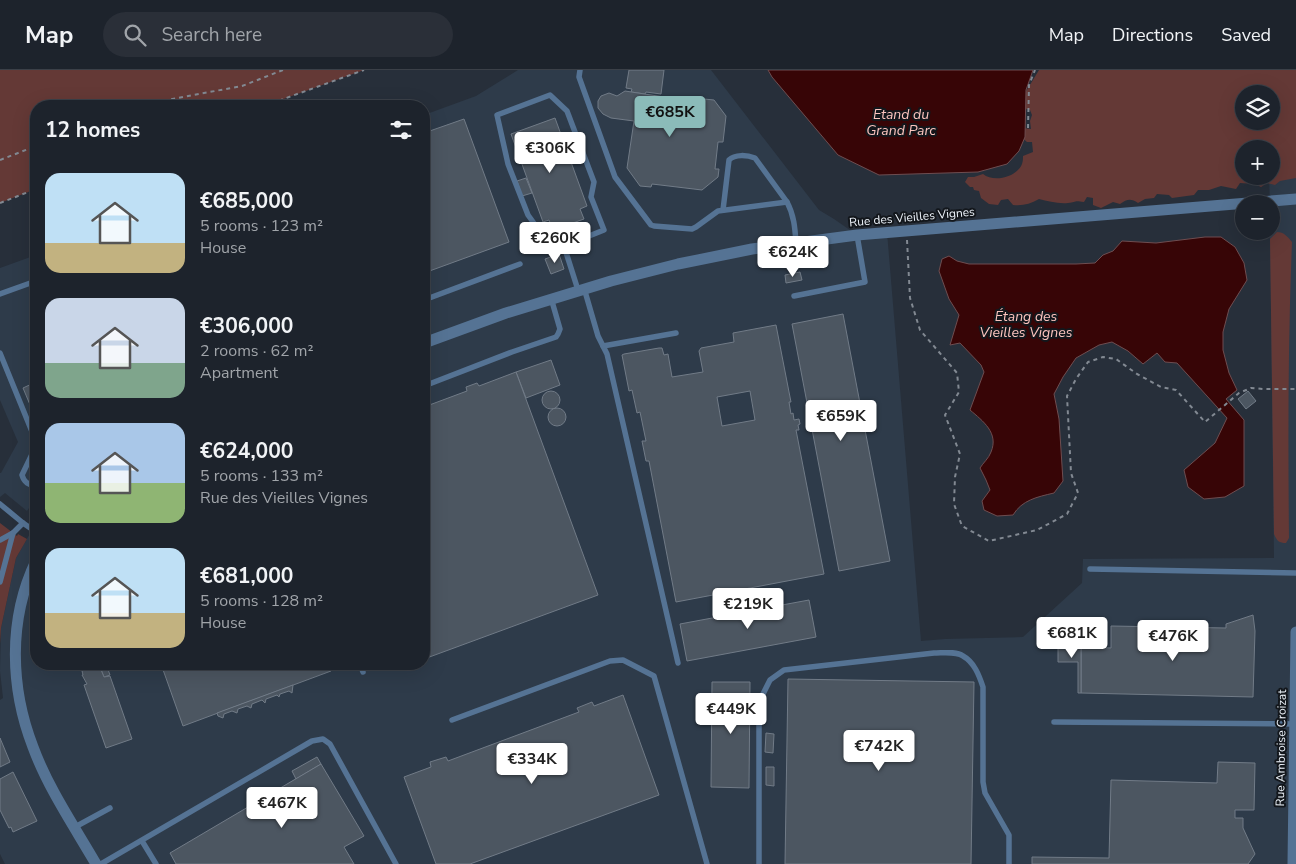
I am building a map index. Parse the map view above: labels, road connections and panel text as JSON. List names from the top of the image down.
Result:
{
  "streets": {
    "street": ["Rue des Vieilles Vignes", "Rue Ambroise Croizat"]
  },
  "water": ["Etand du Grand Parc", "Étang des Vieilles Vignes"],
  "page": {
    "header": "Map",
    "search": "Search here",
    "nav": ["Map", "Directions", "Saved"],
    "map_buttons": ["+", "−"],
    "price": [
      "€685K",
      "€306K",
      "€260K",
      "€624K",
      "€659K",
      "€219K",
      "€681K",
      "€476K",
      "€449K",
      "€742K",
      "€334K",
      "€467K"
    ],
    "heading": "12 homes",
    "list": [
      {
        "name": "€685,000",
        "note": "5 rooms · 123 m² · House"
      },
      {
        "name": "€306,000",
        "note": "2 rooms · 62 m² · Apartment"
      },
      {
        "name": "€624,000",
        "note": "5 rooms · 133 m² · Rue des Vieilles Vignes"
      },
      {
        "name": "€681,000",
        "note": "5 rooms · 128 m² · House"
      }
    ]
  }
}
